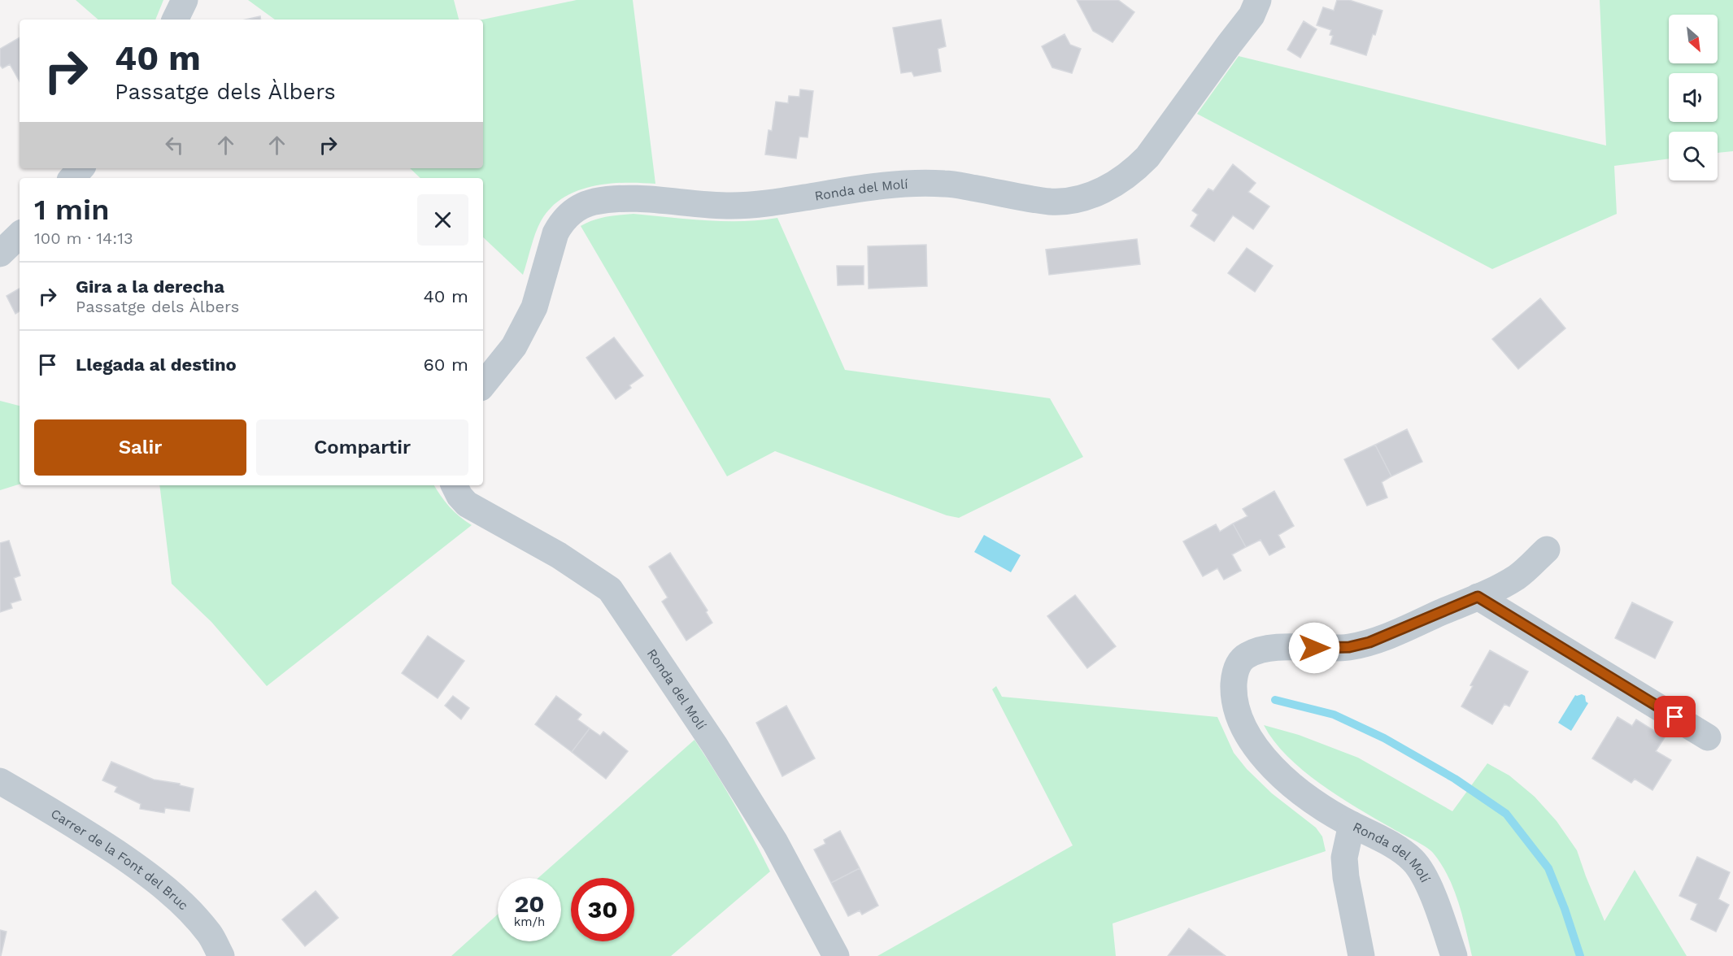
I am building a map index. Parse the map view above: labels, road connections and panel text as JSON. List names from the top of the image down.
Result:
{
  "streets": {
    "street": ["Ronda del Molí", "Carrer de la Font del Bruc"]
  },
  "north": "bottom right",
  "page": {
    "turn": ["40 m", "Passatge dels Àlbers"],
    "heading": ["1 min", "100 m · 14:13"],
    "list": [
      {
        "name": "Gira a la derecha",
        "note": "Passatge dels Àlbers",
        "value": "40 m"
      },
      {
        "name": "Llegada al destino",
        "value": "60 m"
      }
    ],
    "buttons": ["Salir", "Compartir"],
    "speed": "20 km/h",
    "limit": "30"
  }
}
